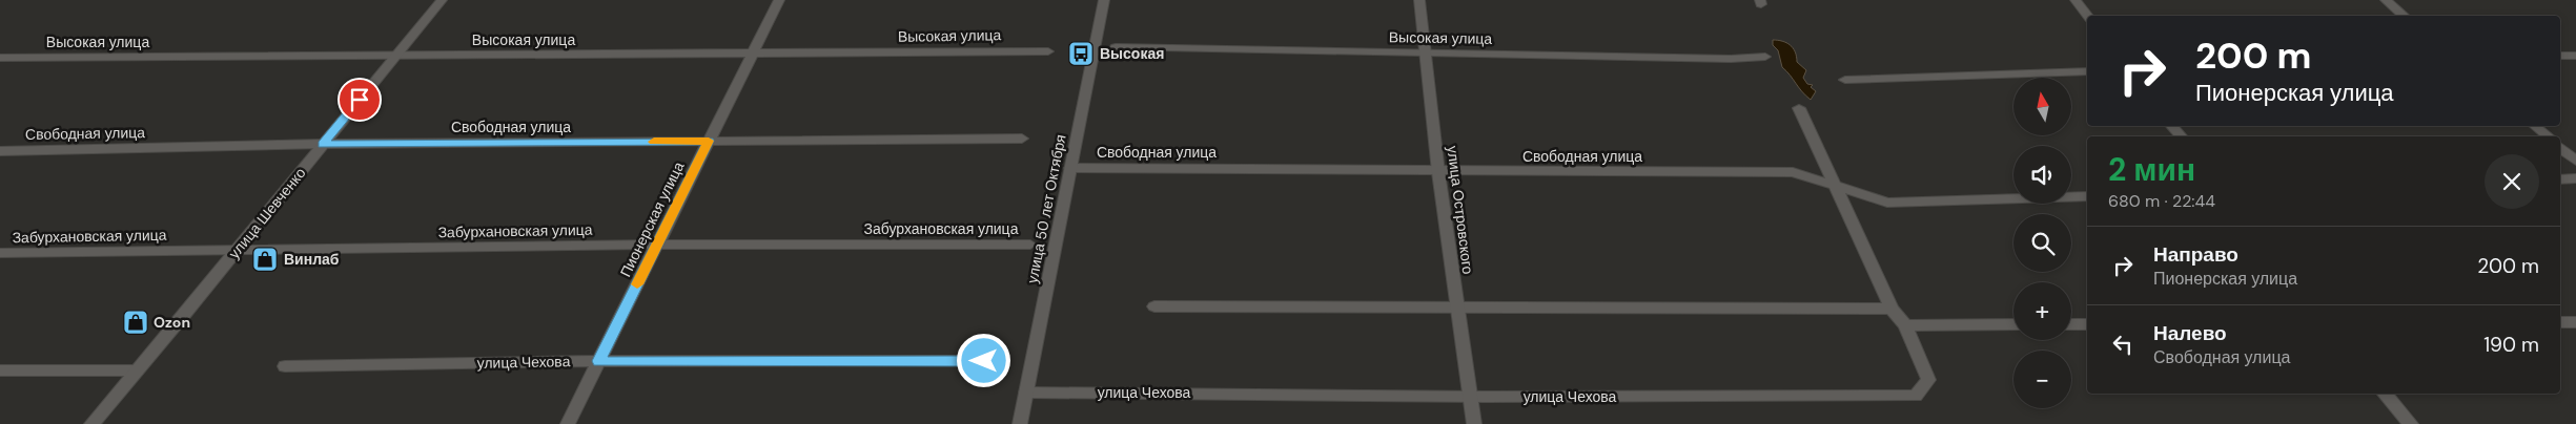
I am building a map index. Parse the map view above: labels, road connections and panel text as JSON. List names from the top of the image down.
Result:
{
  "streets": {
    "street": [
      "Высокая улица",
      "Свободная улица",
      "улица 50 лет Октября",
      "улица Островского",
      "улица Шевченко",
      "Пионерская улица",
      "Забурхановская улица",
      "улица Чехова"
    ]
  },
  "crossings": [
    ["Высокая улица", "улица Островского"],
    ["Высокая улица", "улица Шевченко"],
    ["Высокая улица", "Пионерская улица"],
    ["Свободная улица", "улица 50 лет Октября"],
    ["Свободная улица", "улица Островского"],
    ["Свободная улица", "улица Шевченко"],
    ["Свободная улица", "Пионерская улица"],
    ["улица 50 лет Октября", "улица Чехова"],
    ["улица Островского", "улица Чехова"],
    ["улица Шевченко", "Забурхановская улица"],
    ["Пионерская улица", "Забурхановская улица"],
    ["Пионерская улица", "улица Чехова"]
  ],
  "places": {
    "bus stop": ["Высокая"],
    "shop": ["Винлаб", "Ozon"]
  },
  "north": "top",
  "page": {
    "turn": ["200 m", "Пионерская улица"],
    "map_buttons": ["+", "−"],
    "heading": ["2 мин", "680 m · 22:44"],
    "list": [
      {
        "name": "Направо",
        "note": "Пионерская улица",
        "value": "200 m"
      },
      {
        "name": "Налево",
        "note": "Свободная улица",
        "value": "190 m"
      }
    ]
  }
}
